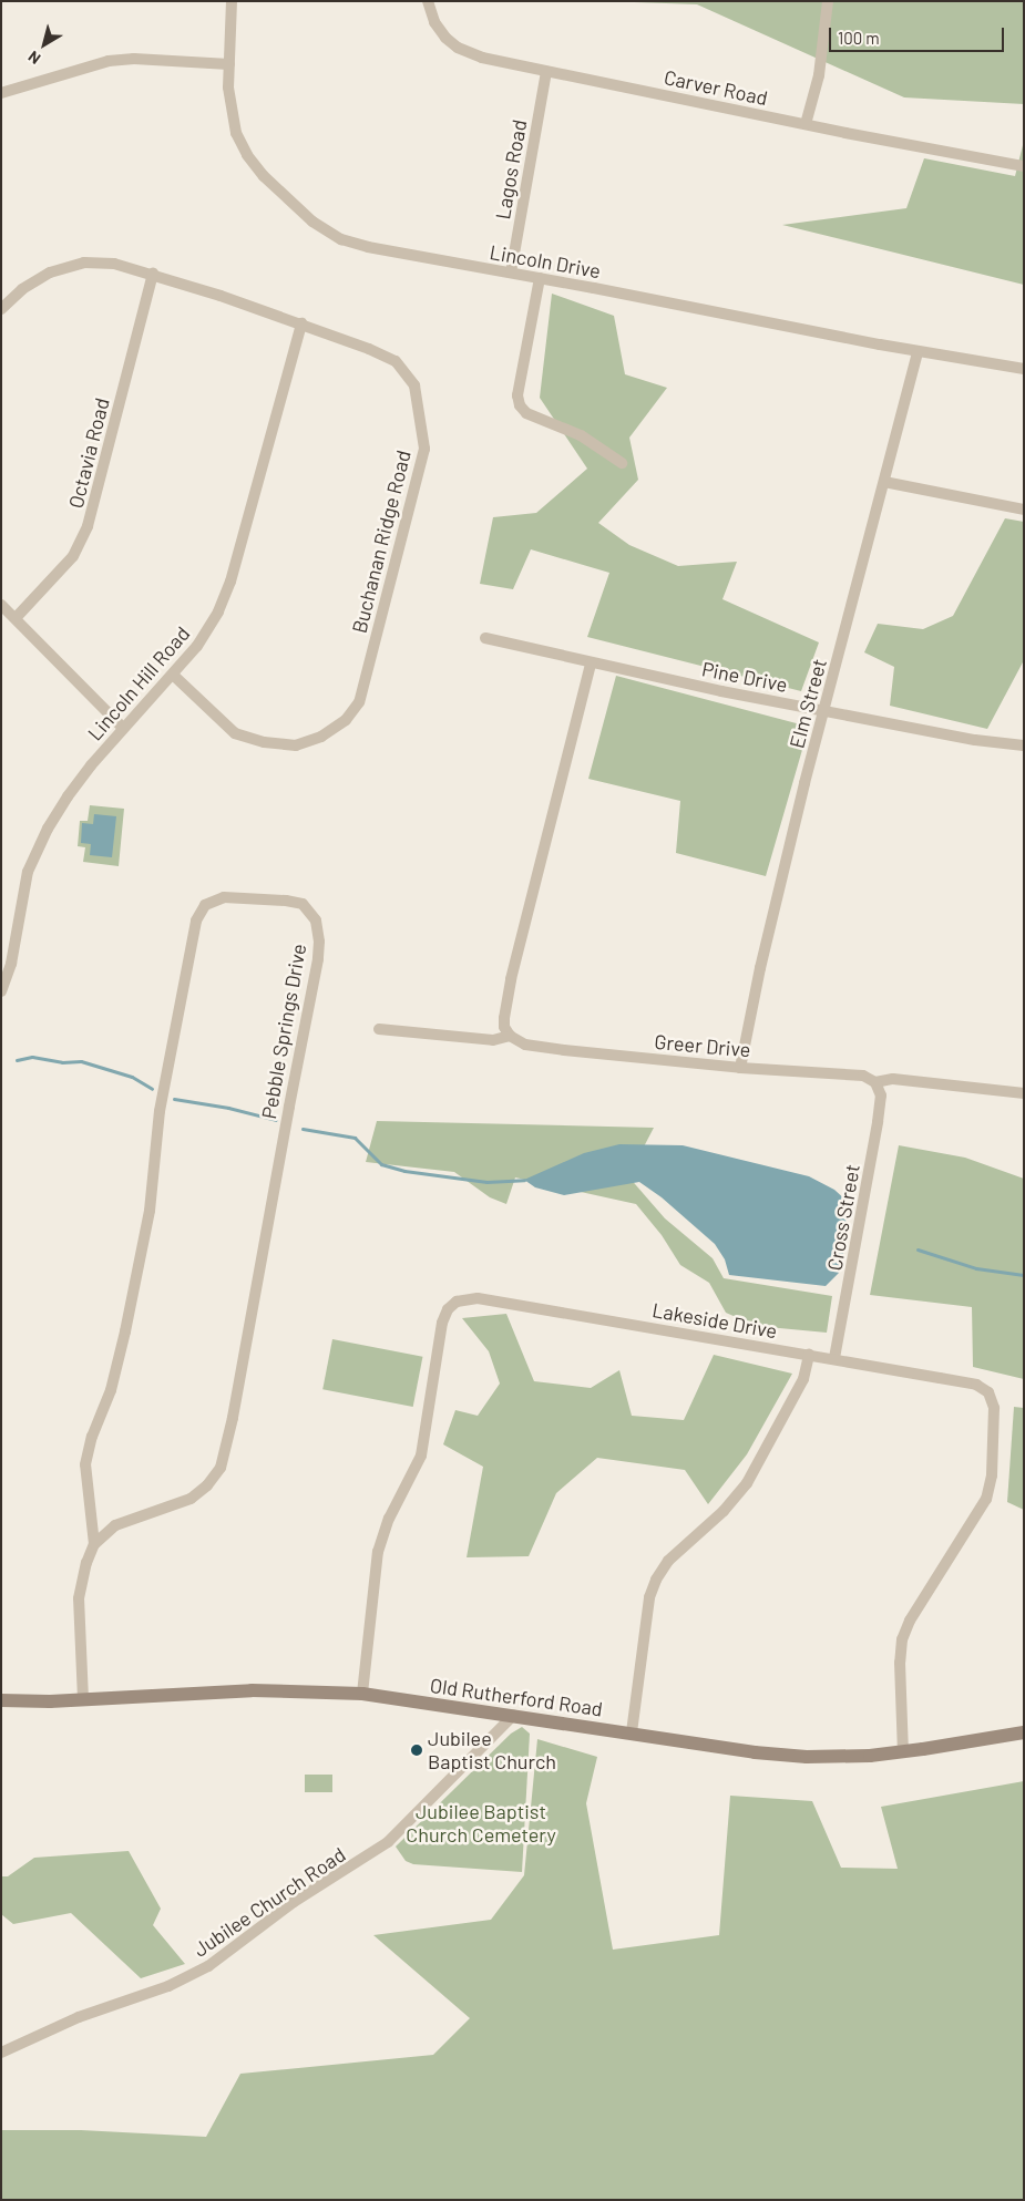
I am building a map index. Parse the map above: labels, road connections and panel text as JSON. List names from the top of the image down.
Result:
{
  "streets": {
    "street": [
      "Carver Road",
      "Lagos Road",
      "Lincoln Drive",
      "Octavia Road",
      "Buchanan Ridge Road",
      "Pine Drive",
      "Lincoln Hill Road",
      "Elm Street",
      "Pebble Springs Drive",
      "Greer Drive",
      "Cross Street",
      "Lakeside Drive",
      "Old Rutherford Road",
      "Jubilee Church Road"
    ]
  },
  "crossings": [
    ["Carver Road", "Lagos Road"],
    ["Lagos Road", "Lincoln Drive"],
    ["Lincoln Drive", "Elm Street"],
    ["Octavia Road", "Buchanan Ridge Road"],
    ["Buchanan Ridge Road", "Lincoln Hill Road"],
    ["Pine Drive", "Elm Street"],
    ["Elm Street", "Greer Drive"],
    ["Pebble Springs Drive", "Old Rutherford Road"],
    ["Greer Drive", "Cross Street"],
    ["Cross Street", "Lakeside Drive"],
    ["Lakeside Drive", "Old Rutherford Road"],
    ["Old Rutherford Road", "Jubilee Church Road"]
  ],
  "parks": ["Jubilee Baptist Church Cemetery"],
  "places": ["Jubilee Baptist Church"],
  "scale_bar": "100 m",
  "north": "bottom left"
}
